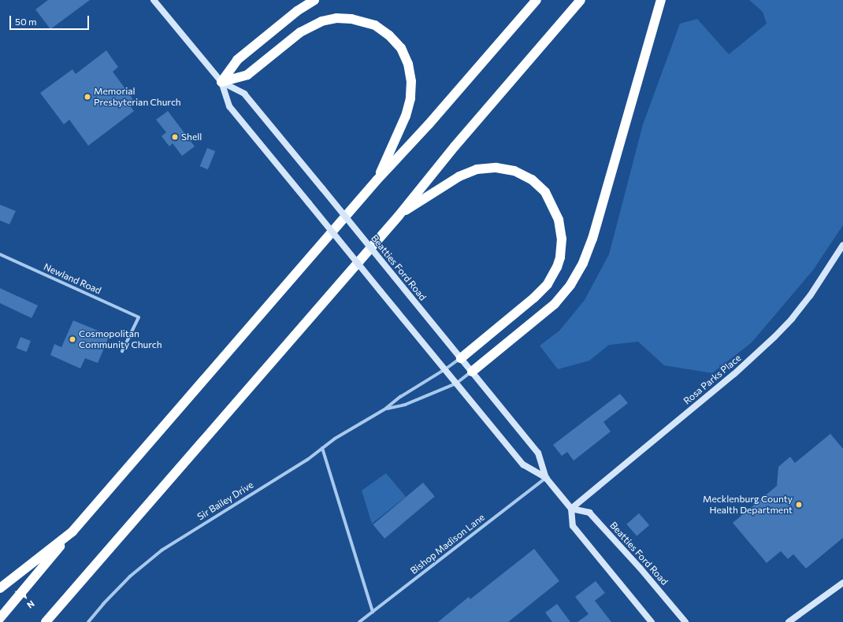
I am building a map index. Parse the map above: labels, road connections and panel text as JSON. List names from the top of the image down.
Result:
{
  "streets": {
    "main road": ["Beatties Ford Road", "Rosa Parks Place"],
    "street": ["Newland Road", "Sir Bailey Drive", "Bishop Madison Lane"]
  },
  "crossings": [
    ["Beatties Ford Road", "Rosa Parks Place"],
    ["Beatties Ford Road", "Sir Bailey Drive"],
    ["Beatties Ford Road", "Bishop Madison Lane"]
  ],
  "places": [
    "Memorial Presbyterian Church",
    "Shell",
    "Cosmopolitan Community Church",
    "Mecklenburg County Health Department"
  ],
  "scale_bar": "50 m",
  "north": "bottom right"
}
